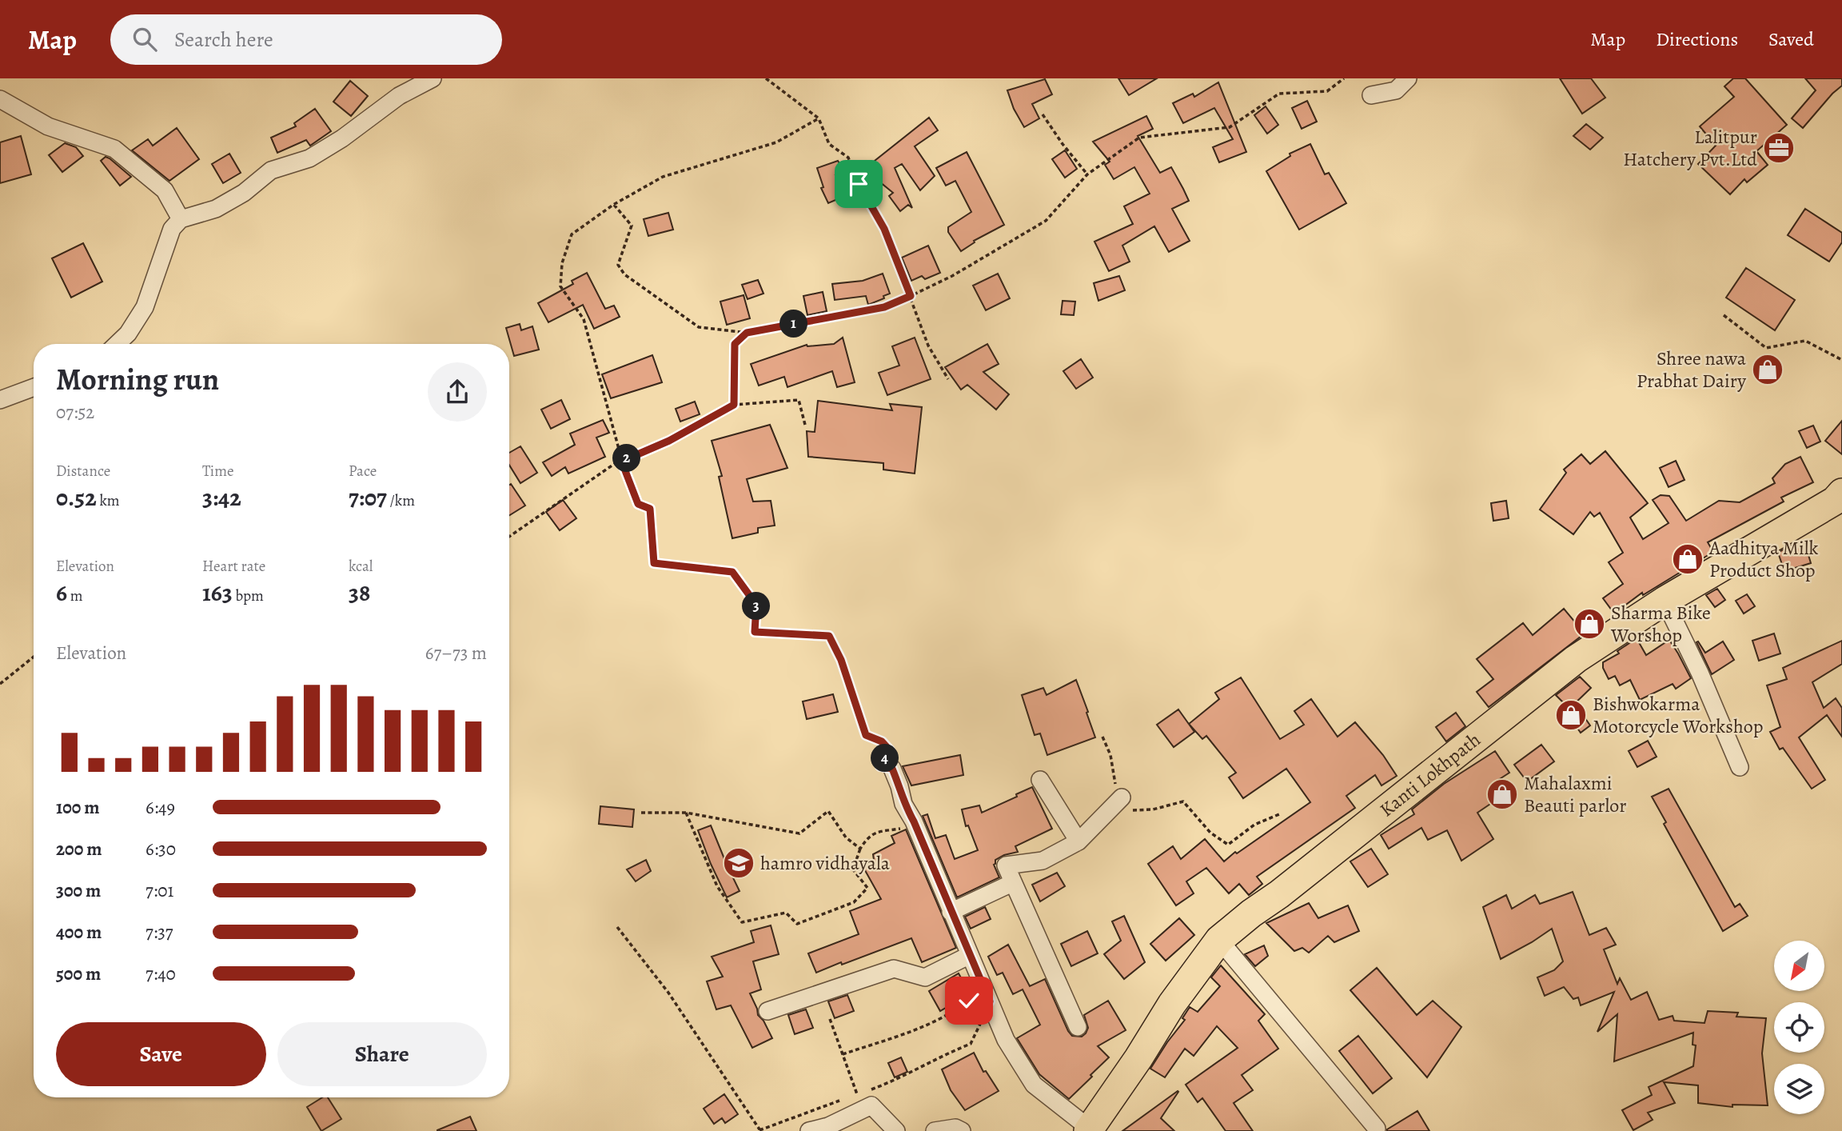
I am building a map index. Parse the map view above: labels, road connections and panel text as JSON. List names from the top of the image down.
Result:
{
  "streets": {
    "main road": ["Kanti Lokhpath"]
  },
  "places": {
    "office": ["Lalitpur Hatchery Pvt.Ltd"],
    "shop": [
      "Shree nawa Prabhat Dairy",
      "Aadhitya Milk Product Shop",
      "Sharma Bike Worshop",
      "Bishwokarma Motorcycle Workshop",
      "Mahalaxmi Beauti parlor"
    ],
    "school or university": ["hamro vidhayala"]
  },
  "north": "bottom left",
  "page": {
    "header": "Map",
    "search": "Search here",
    "nav": ["Map", "Directions", "Saved"],
    "pins": [
      "1",
      "2",
      "3",
      "4"
    ],
    "heading": ["Morning run", "07:52"],
    "stats": [
      ["Distance", "0.52 km"],
      ["Time", "3:42"],
      ["Pace", "7:07 /km"],
      ["Elevation", "6 m"],
      ["Heart rate", "163 bpm"],
      ["kcal", "38"]
    ],
    "chart": ["Elevation", "67–73 m"],
    "list": [
      {
        "name": "100 m",
        "note": "6:49"
      },
      {
        "name": "200 m",
        "note": "6:30"
      },
      {
        "name": "300 m",
        "note": "7:01"
      },
      {
        "name": "400 m",
        "note": "7:37"
      },
      {
        "name": "500 m",
        "note": "7:40"
      }
    ],
    "buttons": ["Save", "Share"]
  }
}
